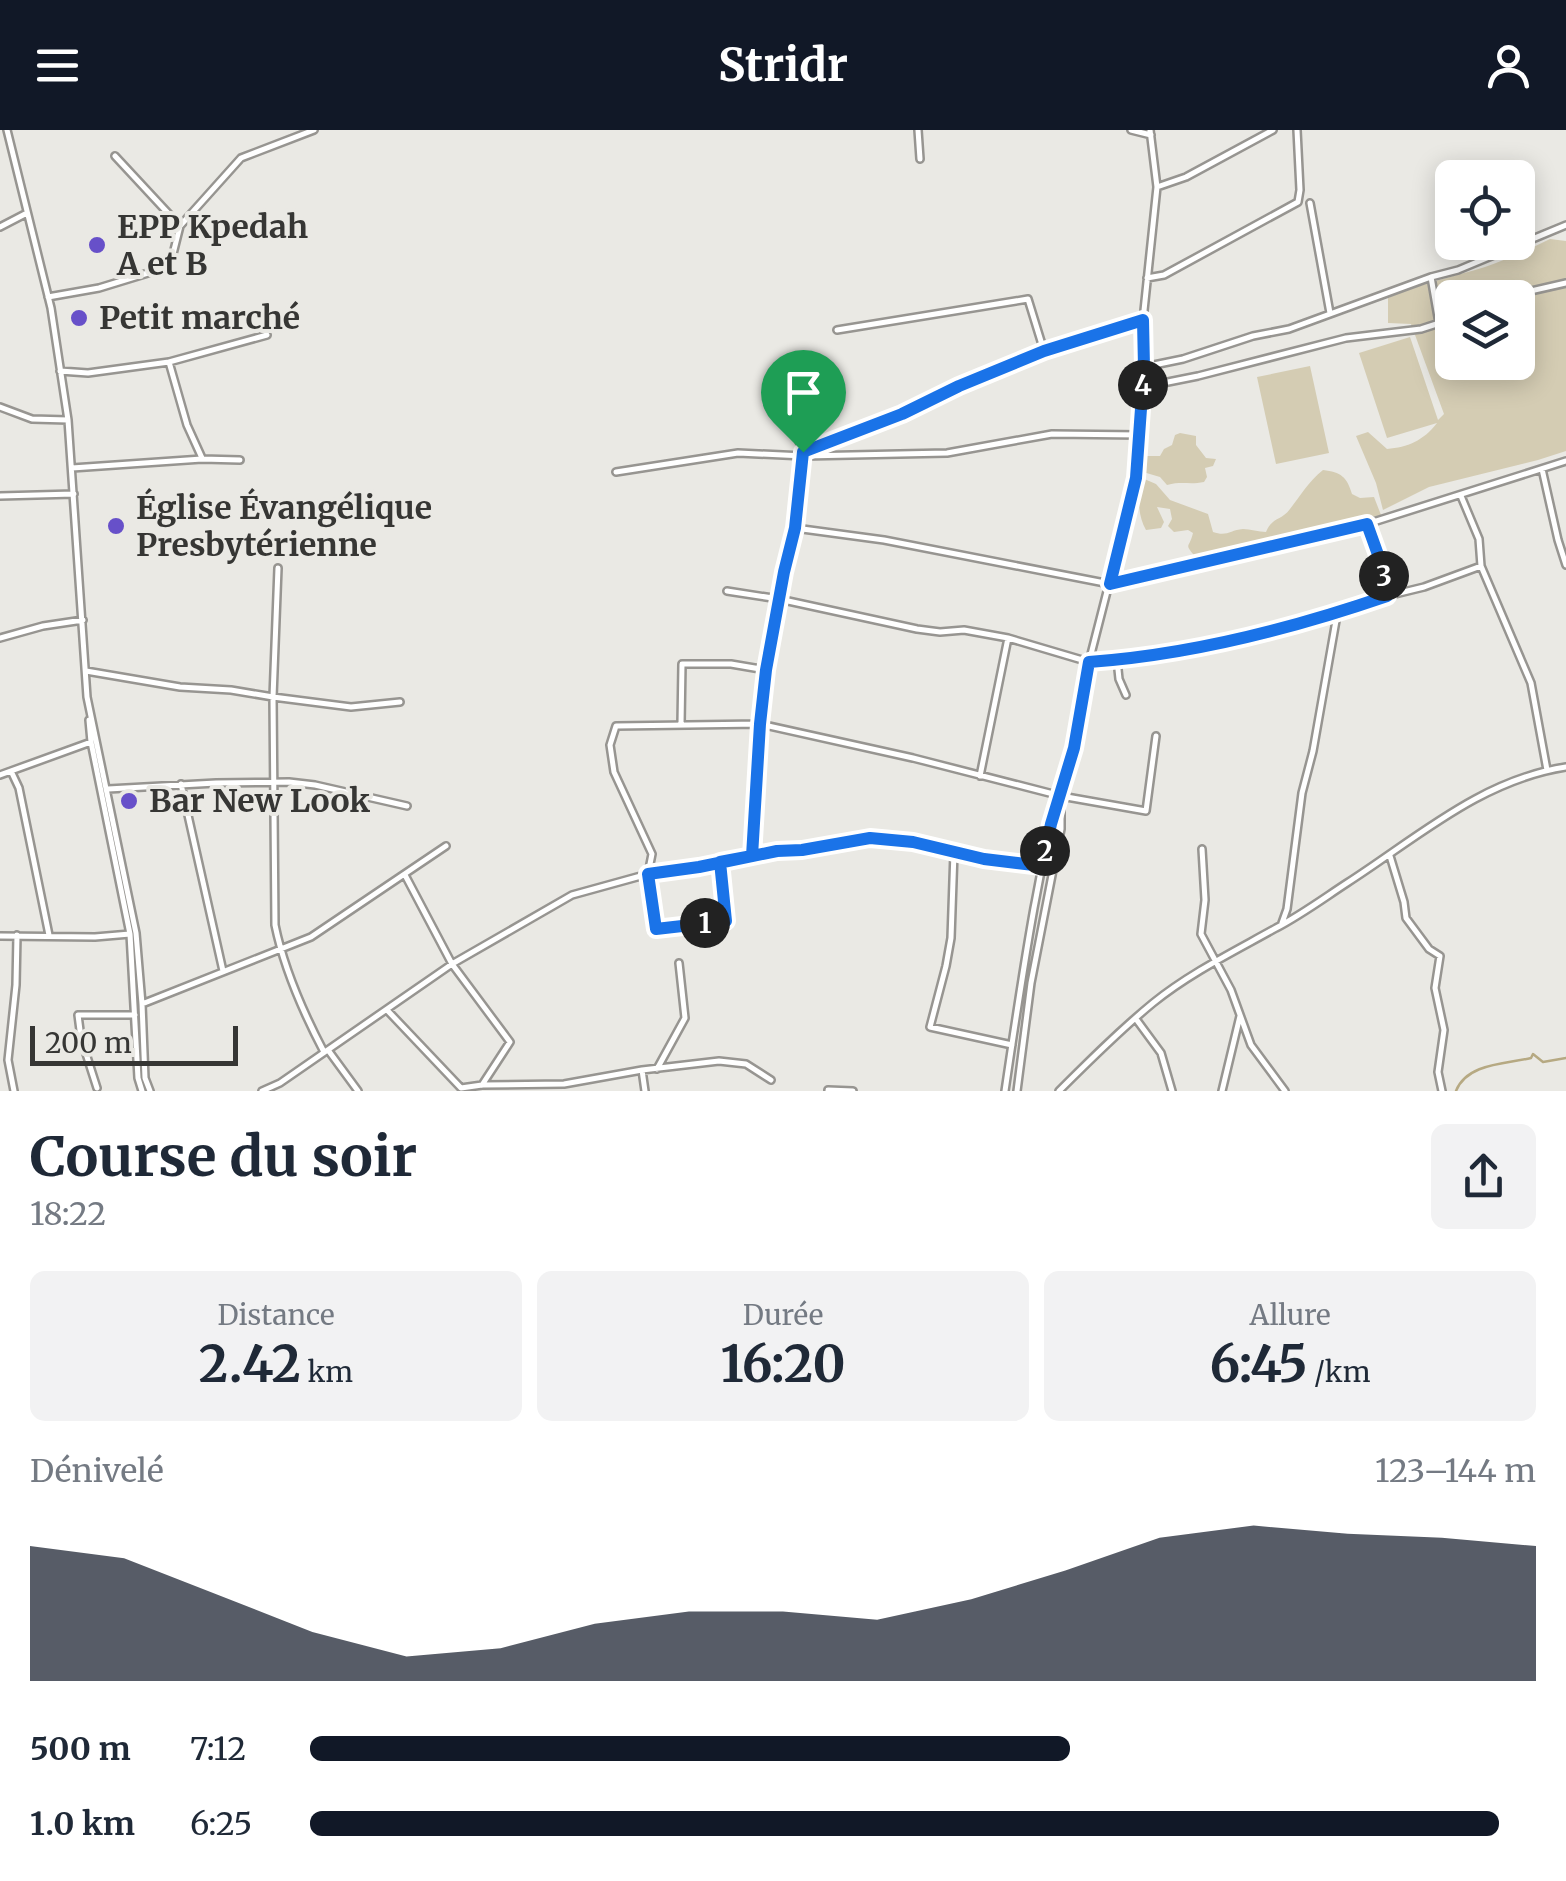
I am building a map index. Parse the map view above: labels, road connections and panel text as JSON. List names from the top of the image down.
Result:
{
  "places": [
    "EPP Kpedah A et B",
    "Petit marché",
    "Église Évangélique Presbytérienne",
    "Bar New Look"
  ],
  "scale_bar": "200 m",
  "page": {
    "header": "Stridr",
    "pins": [
      "4",
      "3",
      "2",
      "1"
    ],
    "scale": "200 m",
    "heading": ["Course du soir", "18:22"],
    "stats": [
      ["Distance", "2.42 km"],
      ["Durée", "16:20"],
      ["Allure", "6:45 /km"]
    ],
    "chart": ["Dénivelé", "123–144 m"],
    "list": [
      {
        "name": "500 m",
        "note": "7:12"
      },
      {
        "name": "1.0 km",
        "note": "6:25"
      }
    ]
  }
}
